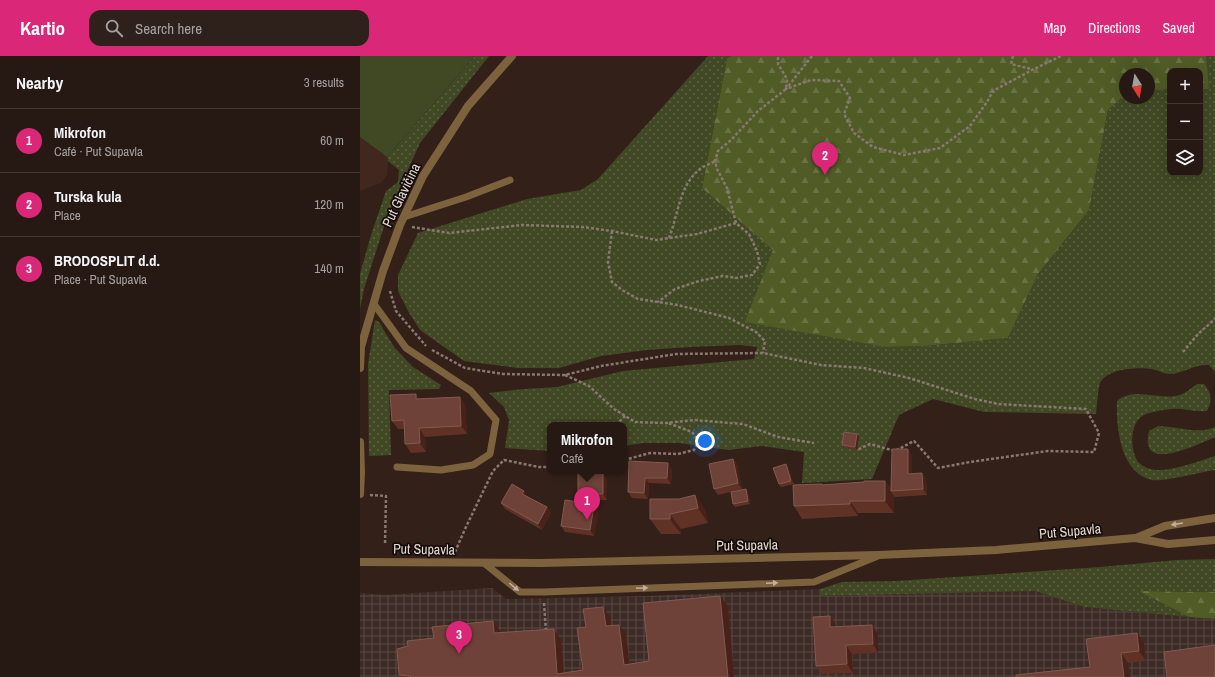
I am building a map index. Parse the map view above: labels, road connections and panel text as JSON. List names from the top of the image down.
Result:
{
  "streets": {
    "street": ["Put Glavičina", "Put Supavla"]
  },
  "north": "bottom",
  "page": {
    "header": "Kartio",
    "search": "Search here",
    "nav": ["Map", "Directions", "Saved"],
    "heading": ["Nearby", "3 results"],
    "map_buttons": ["+", "−"],
    "list": [
      {
        "mark": "1",
        "name": "Mikrofon",
        "note": "Café · Put Supavla",
        "value": "60 m"
      },
      {
        "mark": "2",
        "name": "Turska kula",
        "note": "Place",
        "value": "120 m"
      },
      {
        "mark": "3",
        "name": "BRODOSPLIT d.d.",
        "note": "Place · Put Supavla",
        "value": "140 m"
      }
    ],
    "pins": ["2", "1", "3"],
    "popup": ["Mikrofon", "Café"]
  }
}
